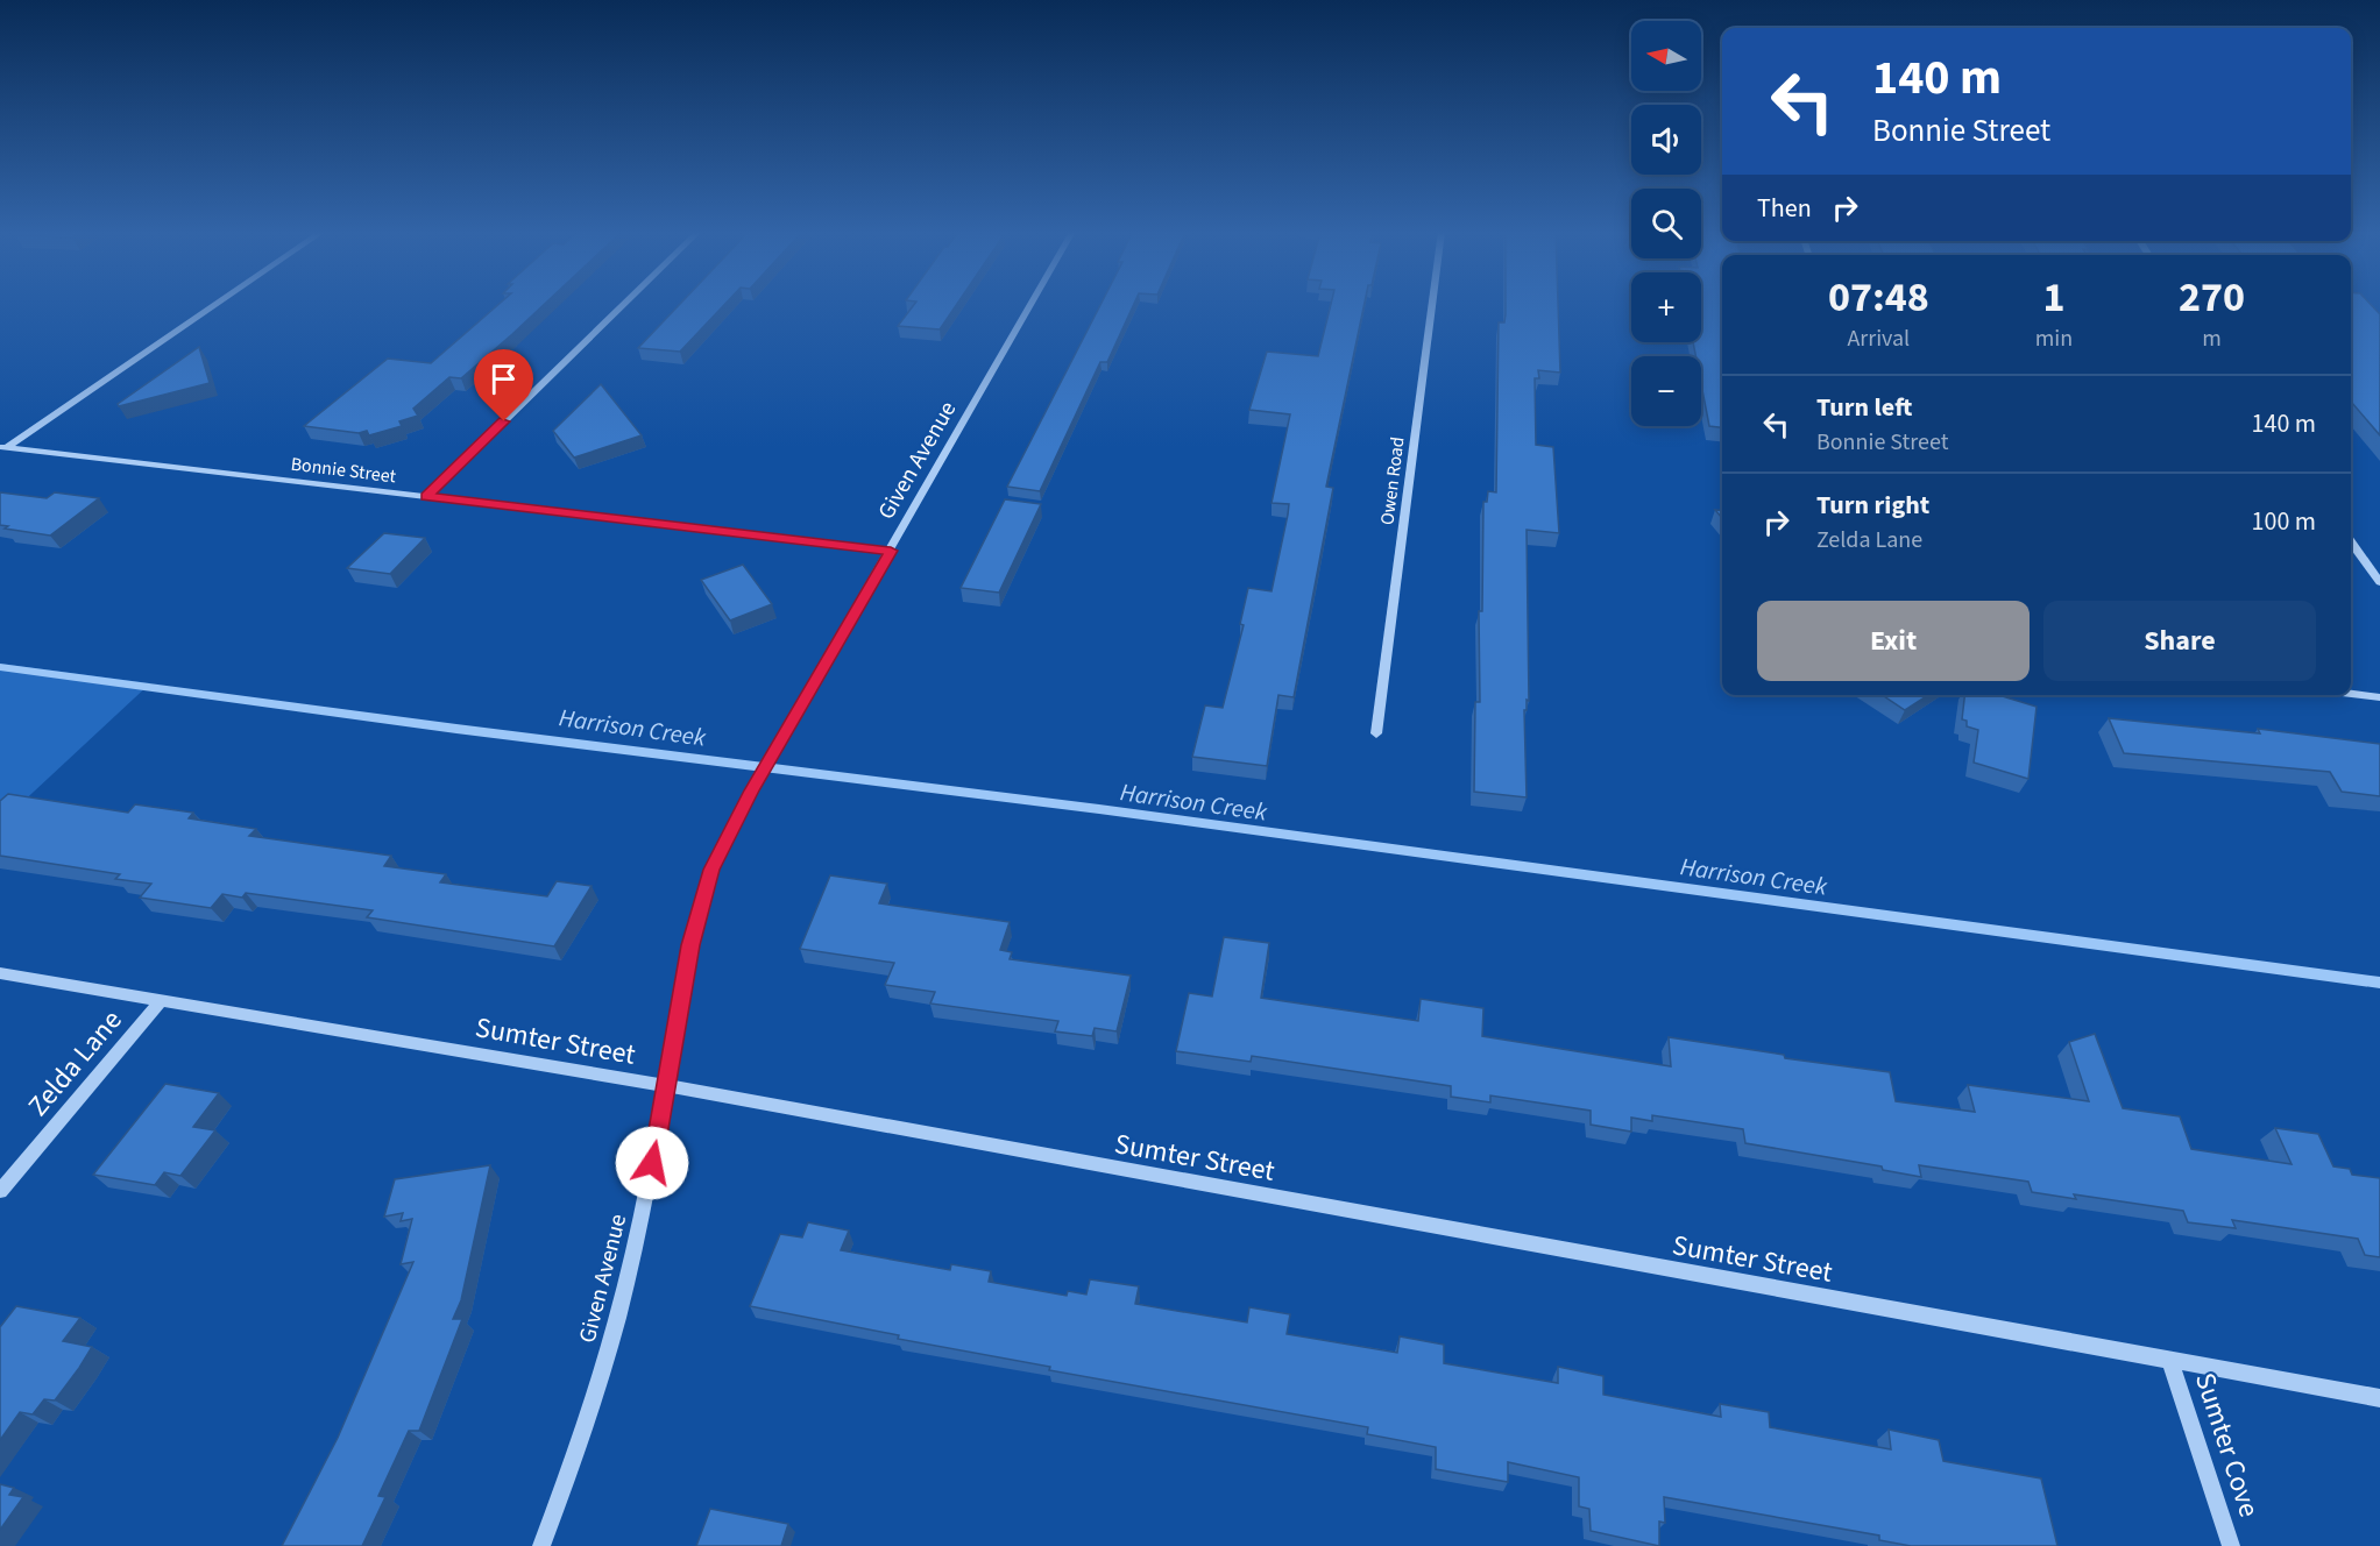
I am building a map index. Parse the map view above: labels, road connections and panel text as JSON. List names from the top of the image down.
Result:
{
  "streets": {
    "street": [
      "Given Avenue",
      "Bonnie Street",
      "Owen Road",
      "Sumter Street",
      "Zelda Lane",
      "Sumter Cove"
    ]
  },
  "crossings": [
    ["Given Avenue", "Bonnie Street"],
    ["Given Avenue", "Sumter Street"],
    ["Sumter Street", "Zelda Lane"],
    ["Sumter Street", "Sumter Cove"]
  ],
  "water": ["Harrison Creek"],
  "north": "left",
  "page": {
    "map_buttons": ["+", "−"],
    "turn": ["140 m", "Bonnie Street"],
    "then": "Then",
    "eta": [
      "07:48",
      "Arrival",
      "1",
      "min",
      "270",
      "m"
    ],
    "list": [
      {
        "name": "Turn left",
        "note": "Bonnie Street",
        "value": "140 m"
      },
      {
        "name": "Turn right",
        "note": "Zelda Lane",
        "value": "100 m"
      }
    ],
    "buttons": ["Exit", "Share"]
  }
}
